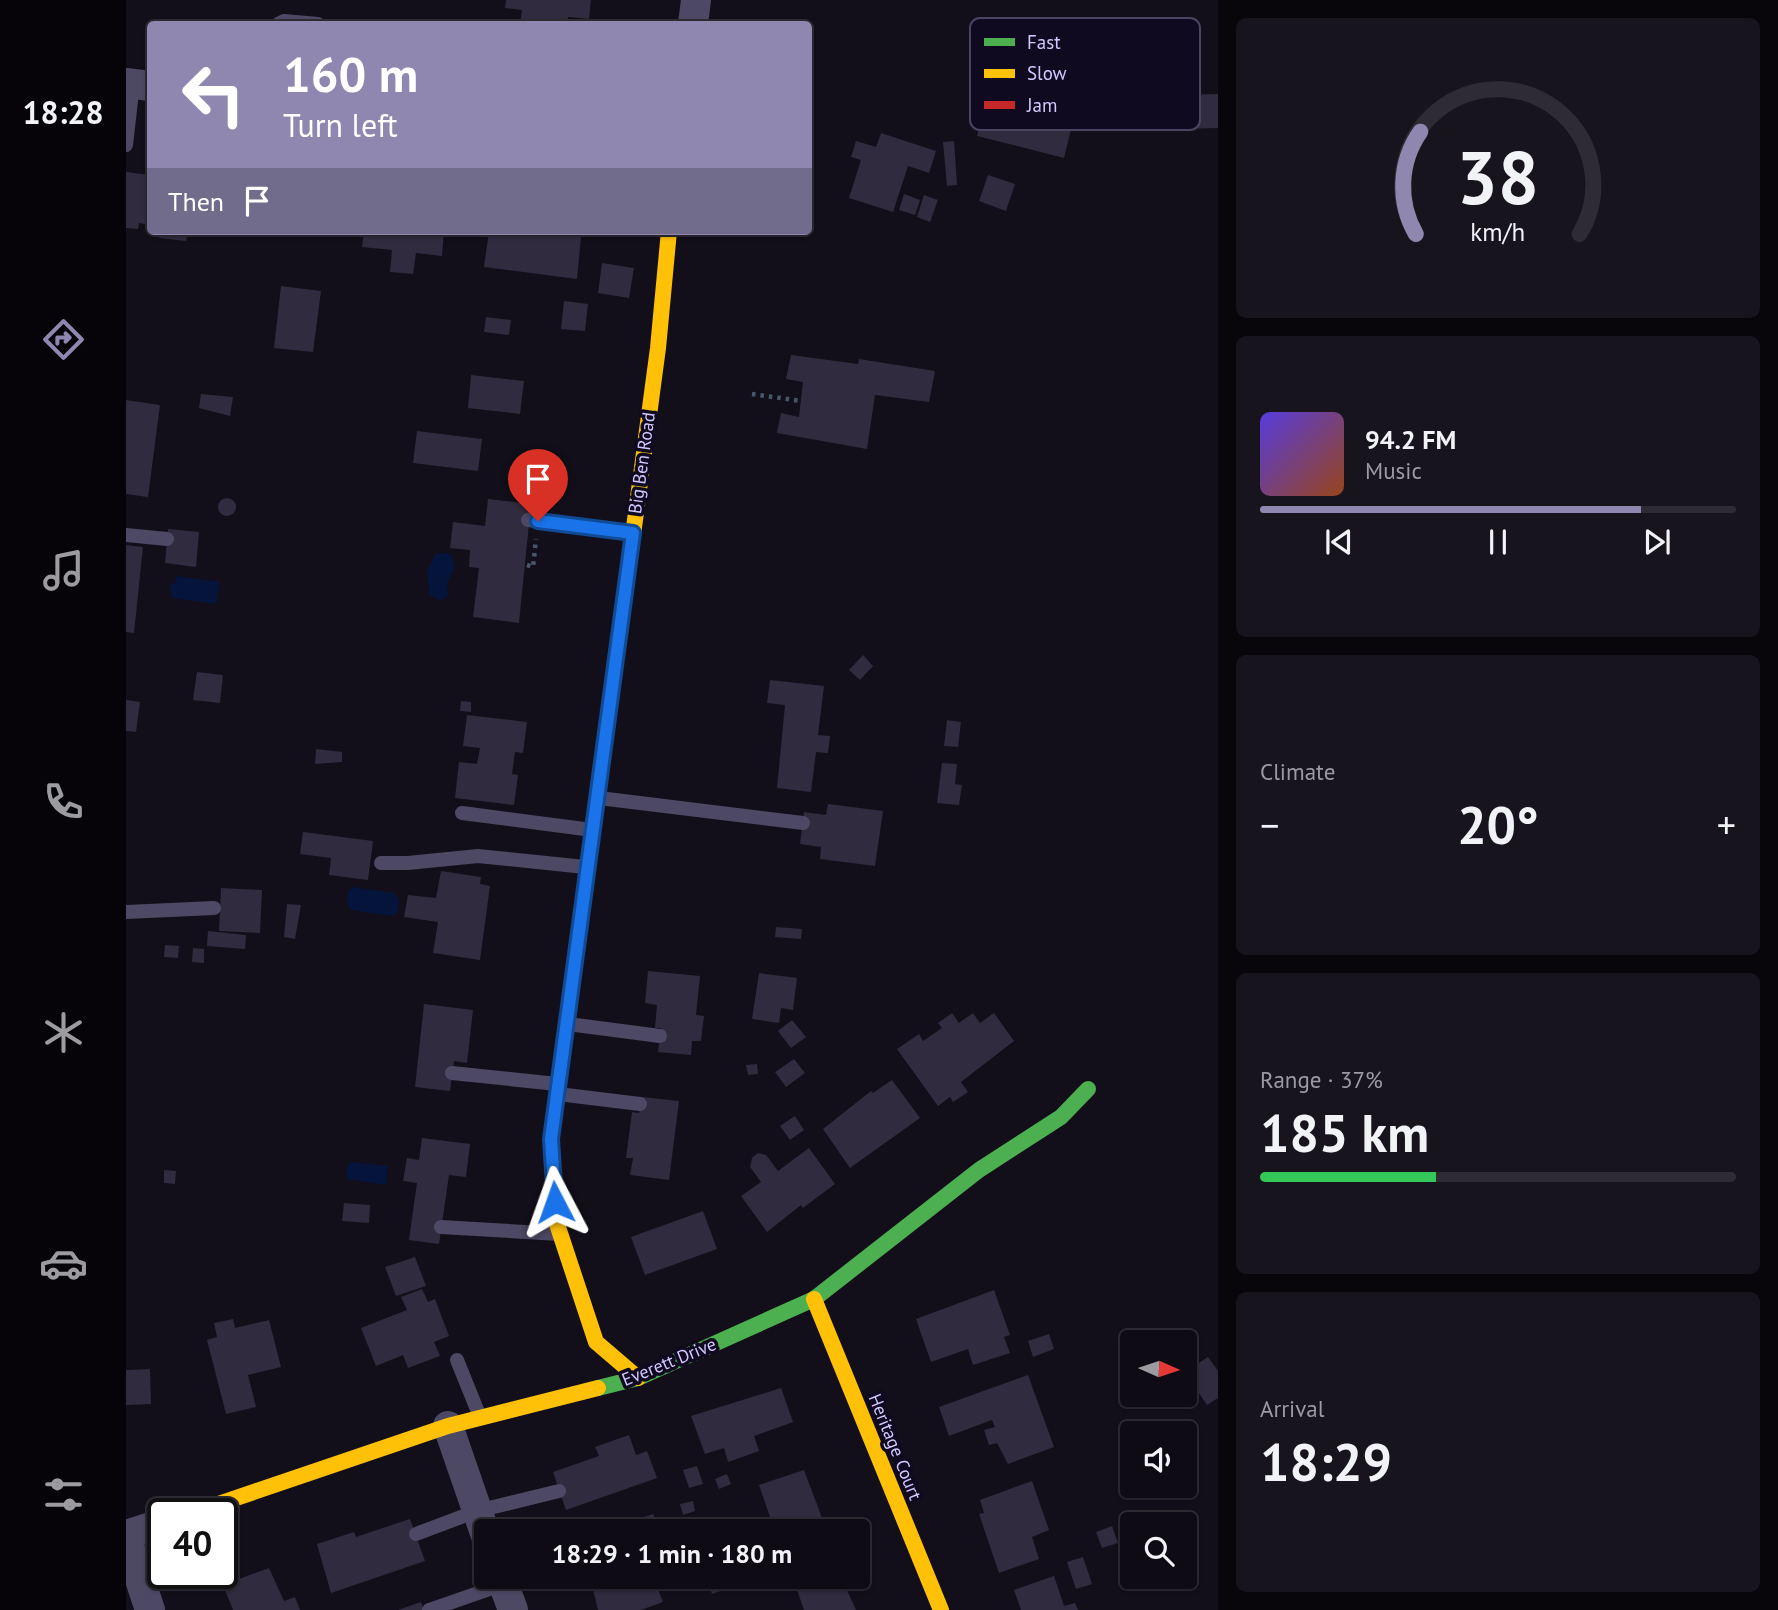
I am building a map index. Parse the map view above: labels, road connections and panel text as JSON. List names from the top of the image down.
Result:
{
  "streets": {
    "street": ["Big Ben Road", "Everett Drive", "Heritage Court"]
  },
  "crossings": [
    ["Big Ben Road", "Everett Drive"],
    ["Everett Drive", "Heritage Court"]
  ],
  "legend": ["Fast", "Slow", "Jam"],
  "north": "right",
  "page": {
    "tabs": "18:28",
    "turn": ["160 m", "Turn left"],
    "then": "Then",
    "song": ["94.2 FM", "Music"],
    "tile": [
      "Climate",
      ["Range · 37%", "185 km"],
      ["Arrival", "18:29"]
    ],
    "heat": ["−", "20°", "+"],
    "limit": "40",
    "trip": "18:29 · 1 min · 180 m",
    "gauge": ["38", "km/h"]
  }
}
